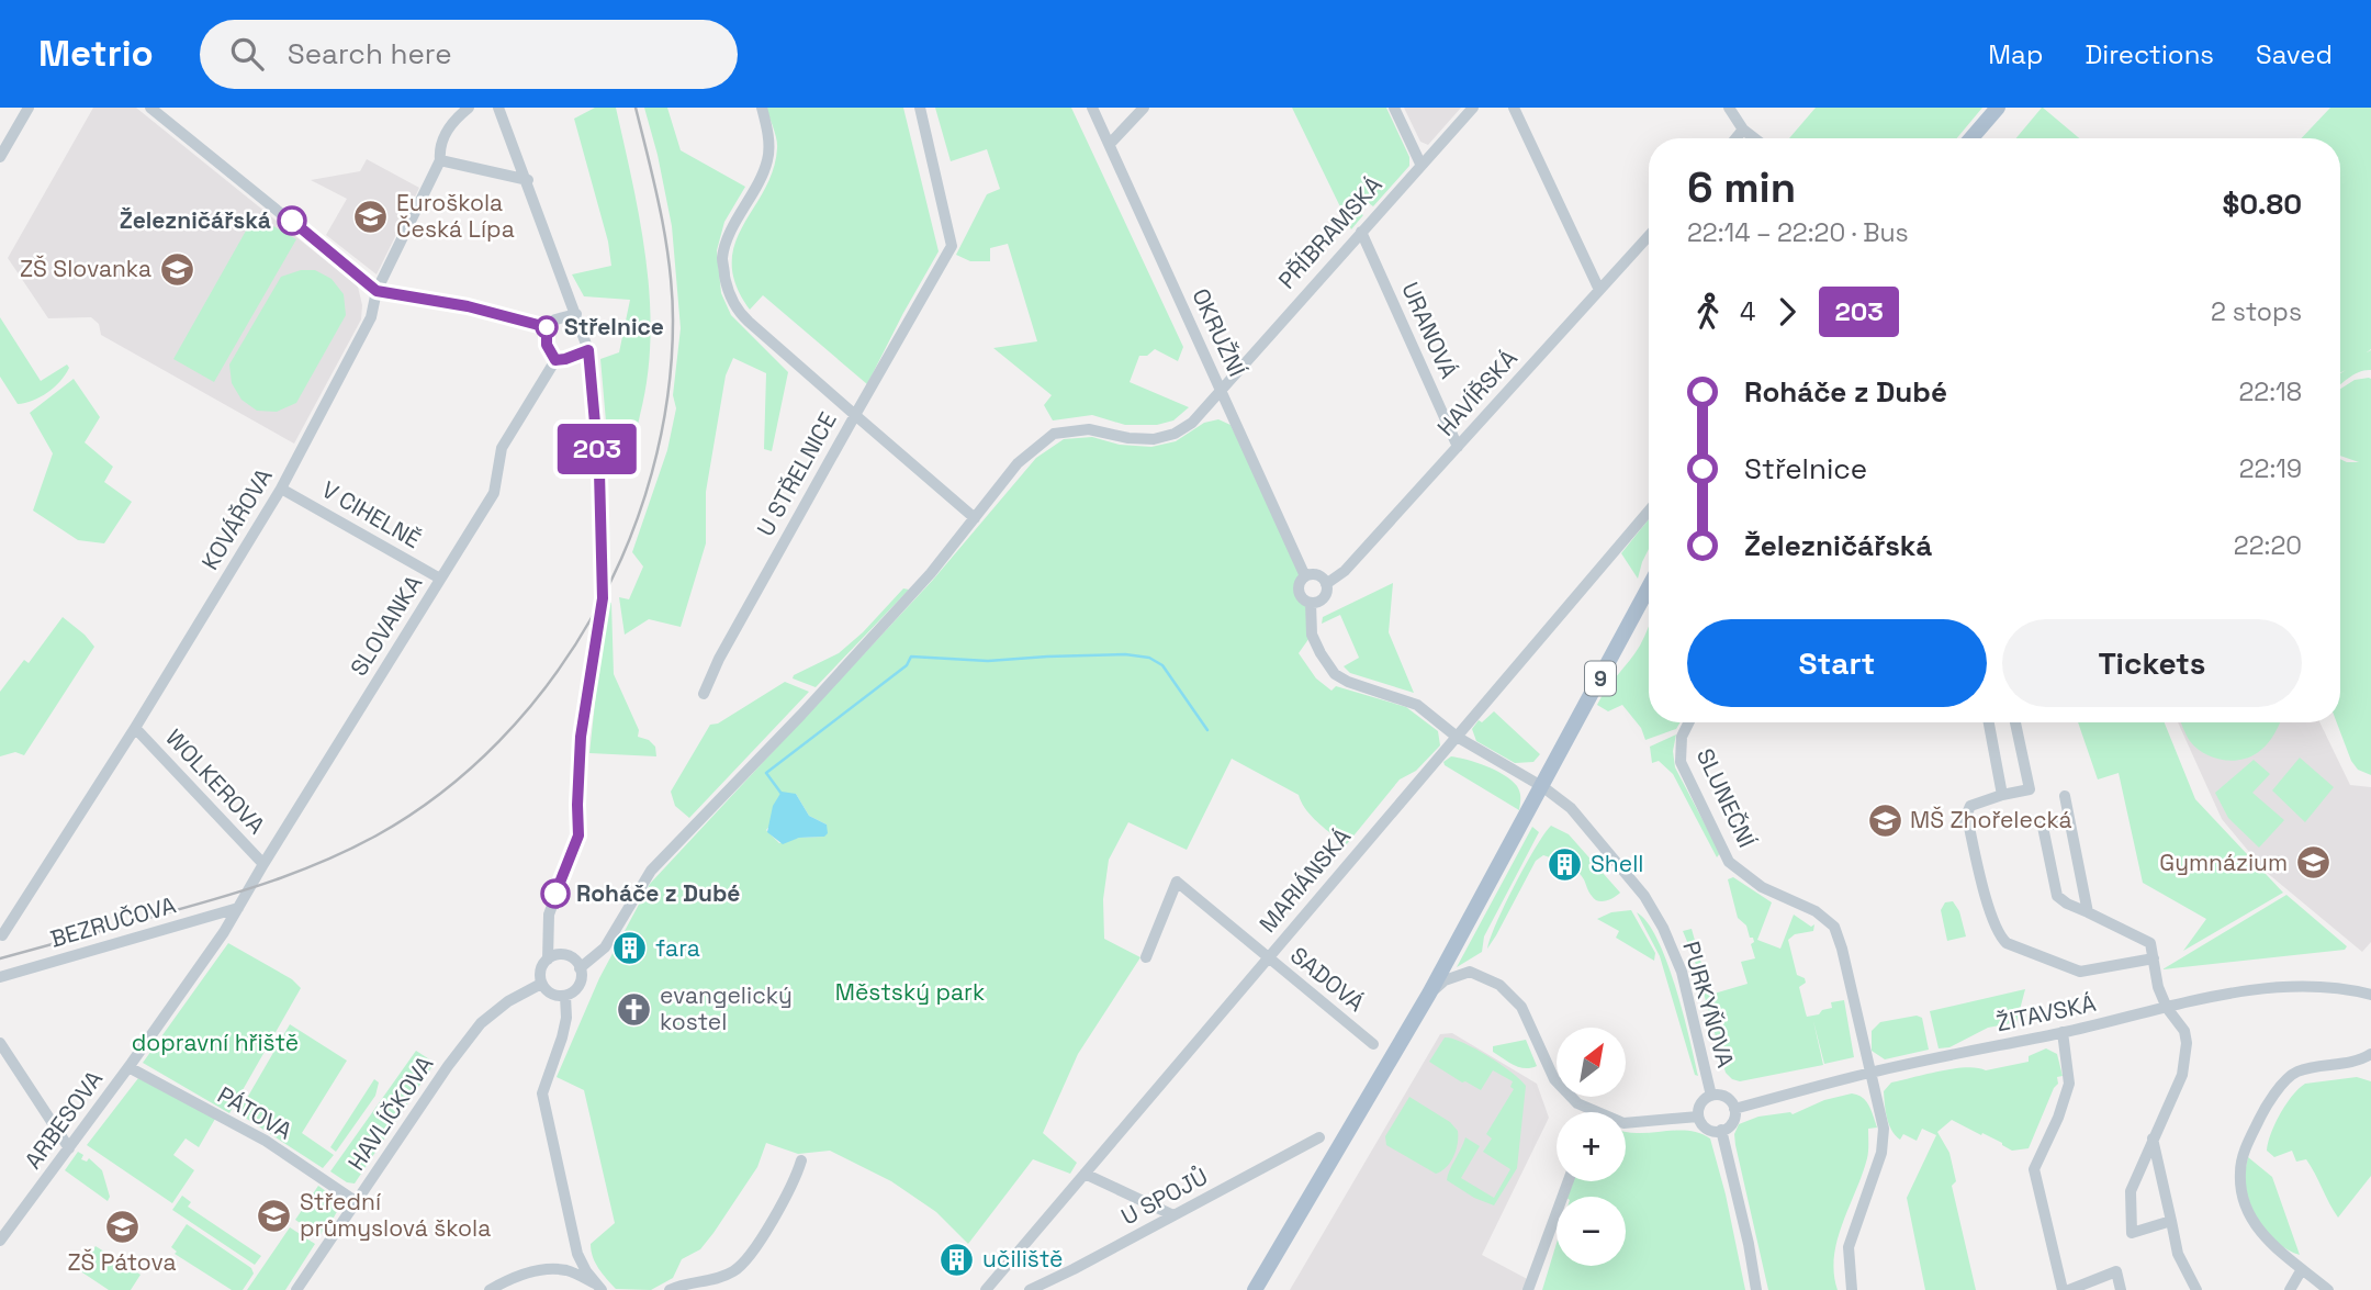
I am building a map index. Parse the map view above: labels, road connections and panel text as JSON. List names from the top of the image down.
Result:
{
  "streets": {
    "main road": ["9"],
    "street": [
      "PŘÍBRAMSKÁ",
      "URANOVÁ",
      "OKRUŽNÍ",
      "HAVÍŘSKÁ",
      "U STŘELNICE",
      "V CIHELNĚ",
      "KOVÁŘOVA",
      "SLOVANKA",
      "WOLKEROVA",
      "SLUNEČNÍ",
      "MARIÁNSKÁ",
      "BEZRUČOVA",
      "SADOVÁ",
      "PURKYŇOVA",
      "ŽITAVSKÁ",
      "PÁTOVA",
      "HAVLÍČKOVA",
      "ARBESOVA",
      "U SPOJŮ"
    ]
  },
  "crossings": [
    ["PŘÍBRAMSKÁ", "URANOVÁ"],
    ["PŘÍBRAMSKÁ", "OKRUŽNÍ"],
    ["URANOVÁ", "HAVÍŘSKÁ"],
    ["OKRUŽNÍ", "HAVÍŘSKÁ"],
    ["OKRUŽNÍ", "9"],
    ["OKRUŽNÍ", "MARIÁNSKÁ"],
    ["OKRUŽNÍ", "PURKYŇOVA"],
    ["V CIHELNĚ", "KOVÁŘOVA"],
    ["V CIHELNĚ", "SLOVANKA"],
    ["KOVÁŘOVA", "WOLKEROVA"],
    ["SLOVANKA", "WOLKEROVA"],
    ["SLOVANKA", "BEZRUČOVA"],
    ["SLOVANKA", "ARBESOVA"],
    ["9", "PURKYŇOVA"],
    ["SLUNEČNÍ", "ŽITAVSKÁ"],
    ["MARIÁNSKÁ", "SADOVÁ"],
    ["BEZRUČOVA", "ARBESOVA"],
    ["PURKYŇOVA", "ŽITAVSKÁ"],
    ["PÁTOVA", "HAVLÍČKOVA"],
    ["PÁTOVA", "ARBESOVA"]
  ],
  "parks": ["Městský park", "dopravní hřiště"],
  "places": {
    "school or university": [
      "Euroškola Česká Lípa",
      "ZŠ Slovanka",
      "MŠ Zhořelecká",
      "Gymnázium",
      "Střední průmyslová škola",
      "ZŠ Pátova"
    ],
    "other": ["Železničářská", "Střelnice", "Roháče z Dubé"],
    "building": ["Shell", "fara", "učiliště"],
    "church": ["evangelický kostel"]
  },
  "lines": ["bus line 203"],
  "north": "top right",
  "page": {
    "header": "Metrio",
    "search": "Search here",
    "nav": ["Map", "Directions", "Saved"],
    "on_map": "203",
    "heading": ["6 min", "22:14 – 22:20 · Bus", "$0.80"],
    "legs": ["4", "203", "2 stops"],
    "list": [
      {
        "name": "Roháče z Dubé",
        "value": "22:18"
      },
      {
        "name": "Střelnice",
        "value": "22:19"
      },
      {
        "name": "Železničářská",
        "value": "22:20"
      }
    ],
    "buttons": ["Start", "Tickets"],
    "map_buttons": ["+", "−"]
  }
}
